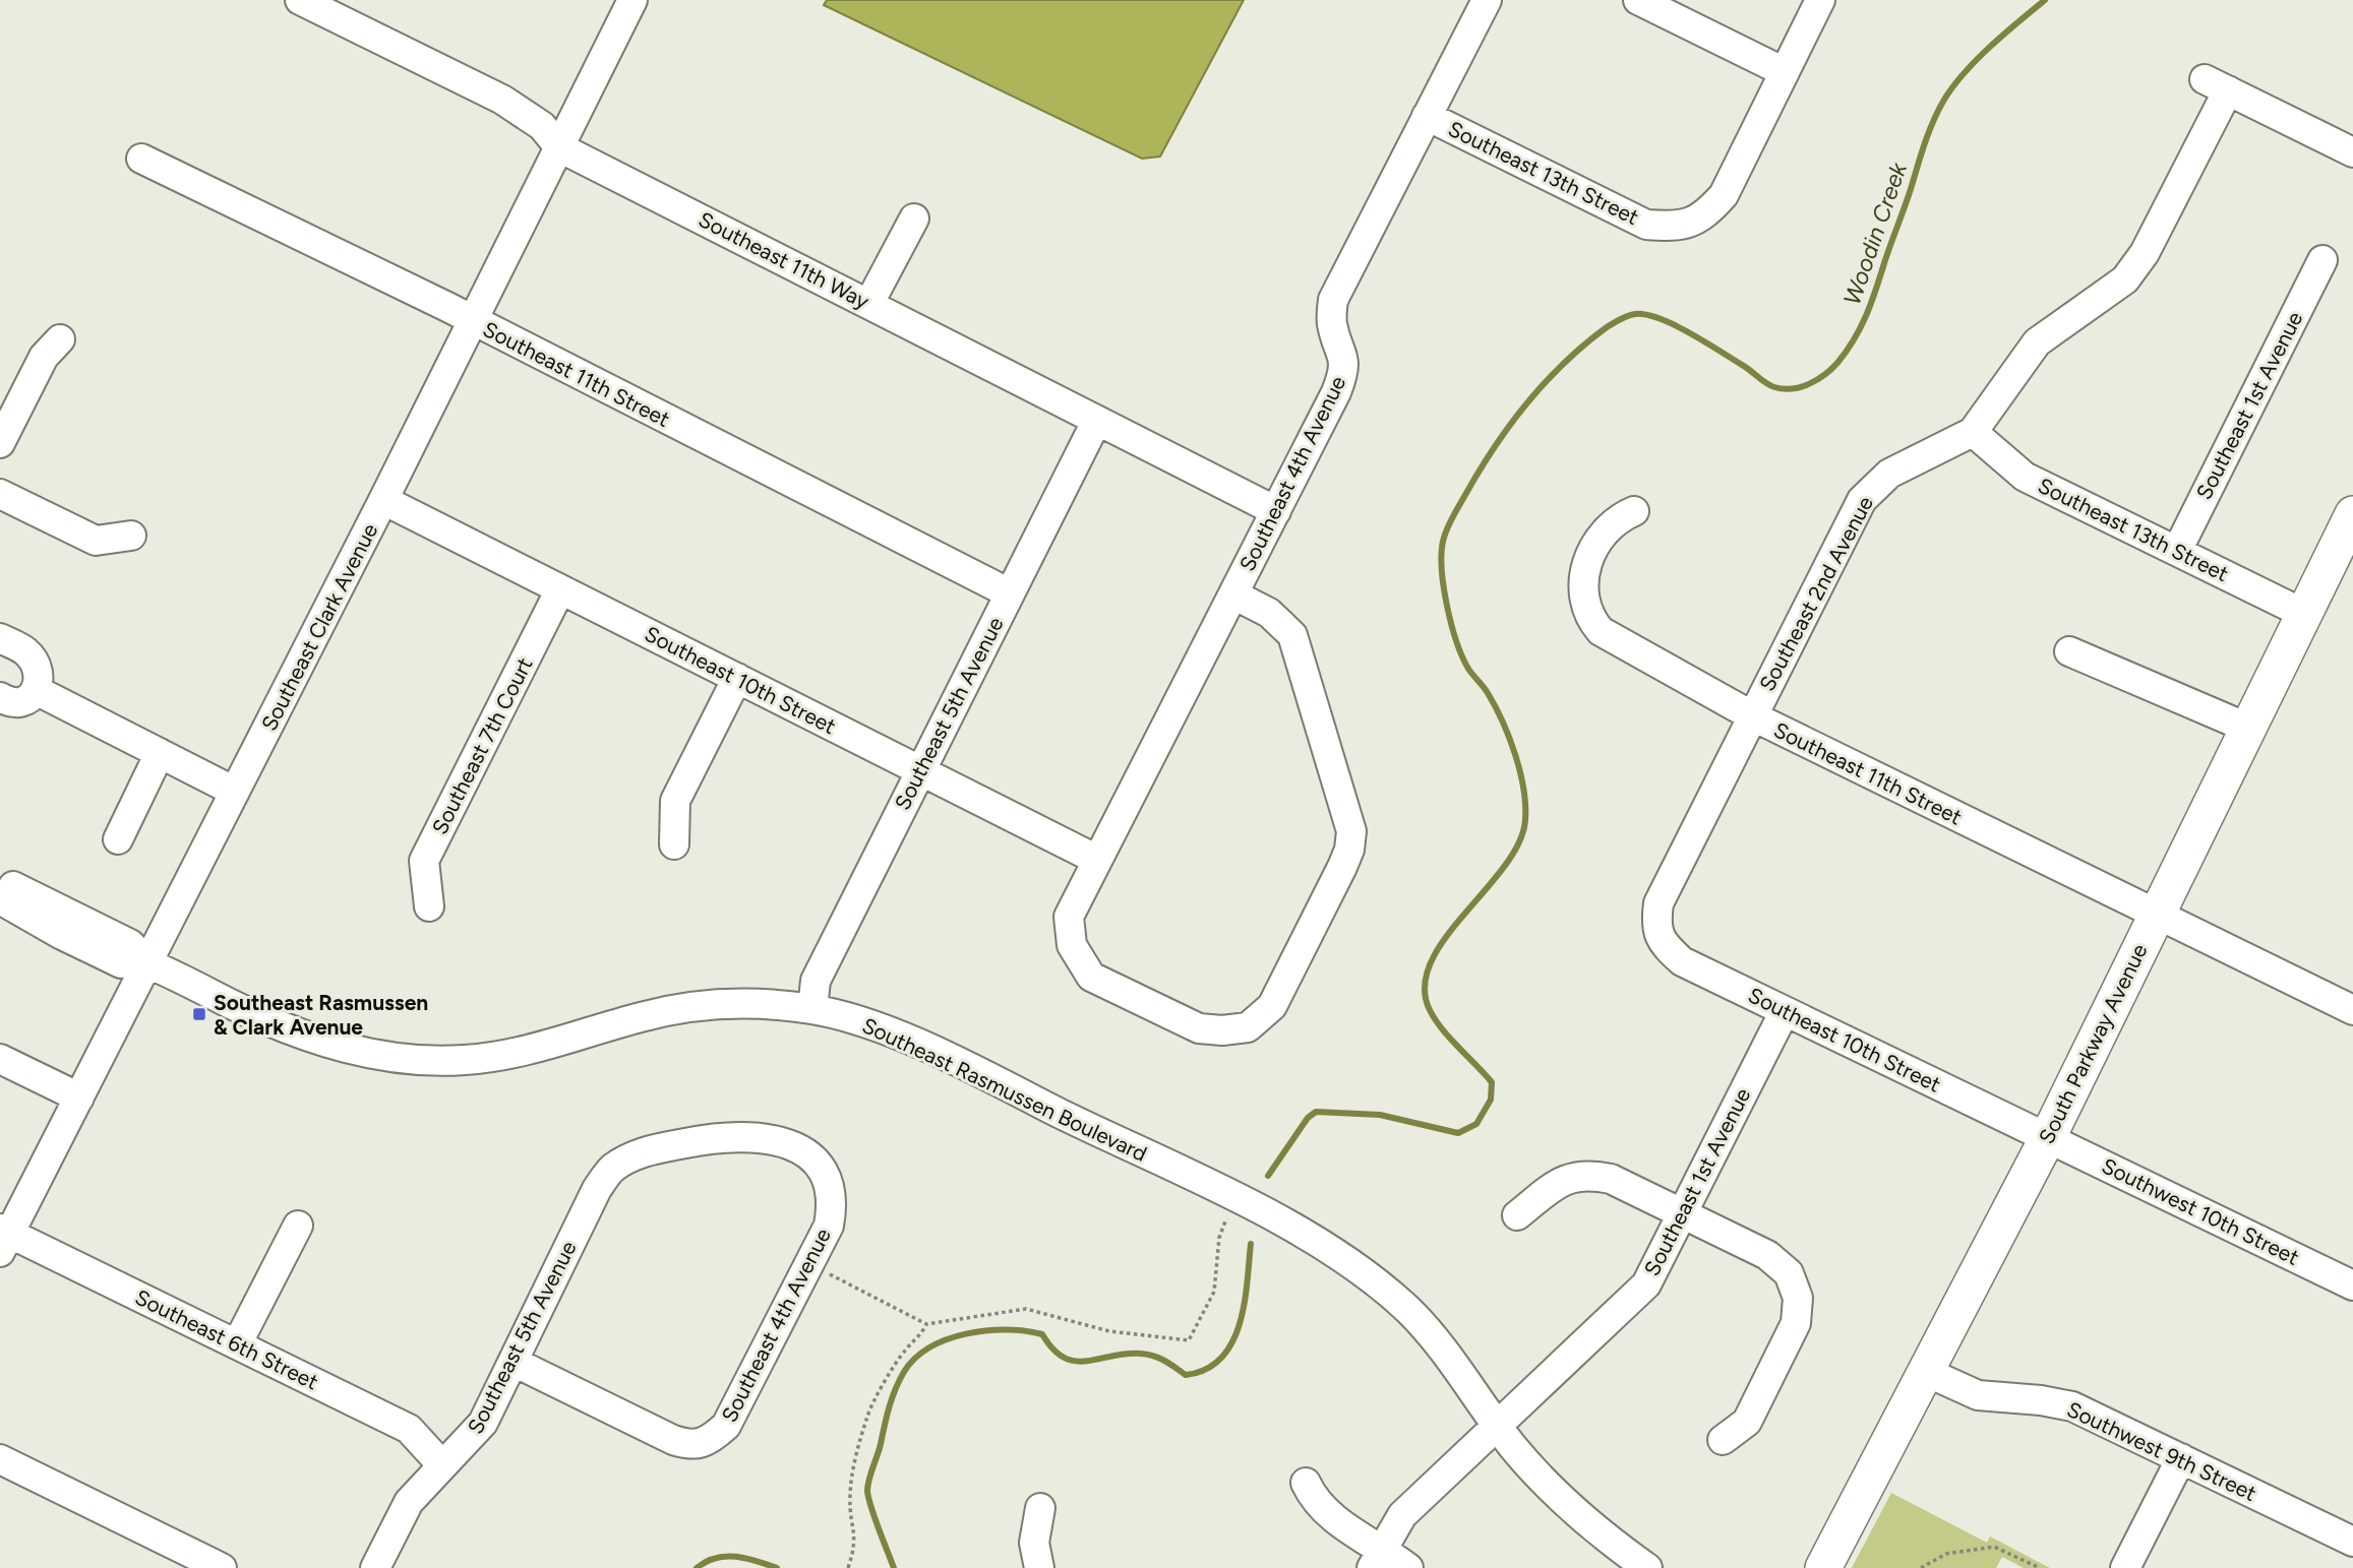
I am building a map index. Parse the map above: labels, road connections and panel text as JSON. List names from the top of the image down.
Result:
{
  "streets": {
    "main road": ["South Parkway Avenue"],
    "street": [
      "Southeast 13th Street",
      "Southeast 11th Way",
      "Southeast 11th Street",
      "Southeast 1st Avenue",
      "Southeast 4th Avenue",
      "Southeast 2nd Avenue",
      "Southeast Clark Avenue",
      "Southeast 10th Street",
      "Southeast 5th Avenue",
      "Southeast 7th Court",
      "Southeast Rasmussen Boulevard",
      "Southwest 10th Street",
      "Southeast 6th Street",
      "Southwest 9th Street"
    ]
  },
  "crossings": [
    ["Southeast 13th Street", "Southeast 1st Avenue"],
    ["Southeast 13th Street", "Southeast 4th Avenue"],
    ["Southeast 13th Street", "Southeast 2nd Avenue"],
    ["Southeast 13th Street", "South Parkway Avenue"],
    ["Southeast 11th Way", "Southeast 4th Avenue"],
    ["Southeast 11th Way", "Southeast Clark Avenue"],
    ["Southeast 11th Way", "Southeast 5th Avenue"],
    ["Southeast 11th Street", "Southeast 2nd Avenue"],
    ["Southeast 11th Street", "Southeast Clark Avenue"],
    ["Southeast 11th Street", "Southeast 5th Avenue"],
    ["Southeast 11th Street", "South Parkway Avenue"],
    ["Southeast 1st Avenue", "Southeast 10th Street"],
    ["Southeast 1st Avenue", "Southeast Rasmussen Boulevard"],
    ["Southeast 4th Avenue", "Southeast 10th Street"],
    ["Southeast 4th Avenue", "Southeast 5th Avenue"],
    ["Southeast 2nd Avenue", "Southeast 10th Street"],
    ["Southeast Clark Avenue", "Southeast 10th Street"],
    ["Southeast Clark Avenue", "Southeast Rasmussen Boulevard"],
    ["Southeast Clark Avenue", "Southeast 6th Street"],
    ["Southeast 10th Street", "Southeast 5th Avenue"],
    ["Southeast 10th Street", "Southeast 7th Court"],
    ["Southeast 10th Street", "South Parkway Avenue"],
    ["Southeast 10th Street", "Southwest 10th Street"],
    ["Southeast 5th Avenue", "Southeast Rasmussen Boulevard"],
    ["Southeast 5th Avenue", "Southeast 6th Street"],
    ["South Parkway Avenue", "Southwest 10th Street"],
    ["South Parkway Avenue", "Southwest 9th Street"]
  ],
  "water": ["Woodin Creek"],
  "places": {
    "transit": ["Southeast Rasmussen & Clark Avenue"]
  }
}
